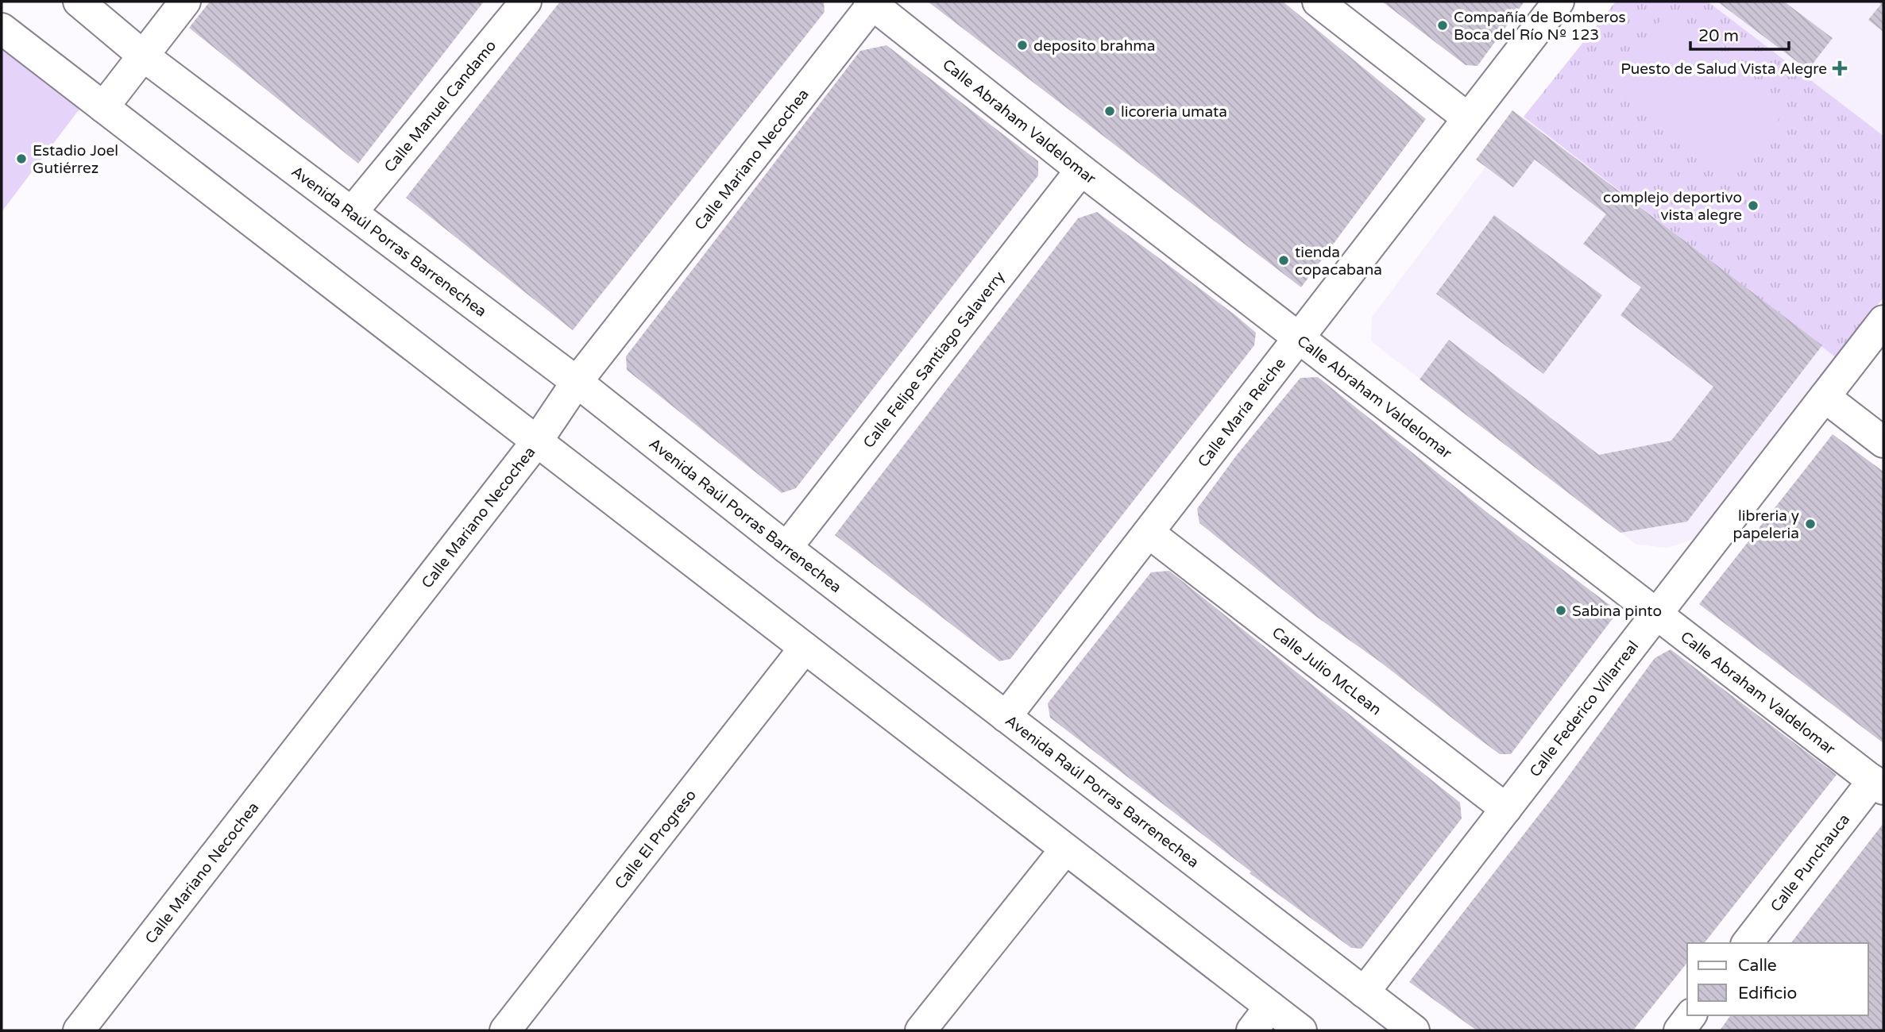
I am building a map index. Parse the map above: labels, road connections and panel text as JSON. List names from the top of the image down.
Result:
{
  "streets": {
    "street": [
      "Calle Manuel Candamo",
      "Calle Abraham Valdelomar",
      "Calle Mariano Necochea",
      "Avenida Raúl Porras Barrenechea",
      "Calle Felipe Santiago Salaverry",
      "Calle María Reiche",
      "Calle Julio McLean",
      "Calle Federico Villarreal",
      "Calle El Progreso",
      "Calle Punchauca"
    ]
  },
  "crossings": [
    ["Calle Manuel Candamo", "Avenida Raúl Porras Barrenechea"],
    ["Calle Abraham Valdelomar", "Calle Mariano Necochea"],
    ["Calle Abraham Valdelomar", "Calle Felipe Santiago Salaverry"],
    ["Calle Abraham Valdelomar", "Calle María Reiche"],
    ["Calle Abraham Valdelomar", "Calle Federico Villarreal"],
    ["Calle Abraham Valdelomar", "Calle Punchauca"],
    ["Calle Mariano Necochea", "Avenida Raúl Porras Barrenechea"],
    ["Avenida Raúl Porras Barrenechea", "Calle Felipe Santiago Salaverry"],
    ["Avenida Raúl Porras Barrenechea", "Calle María Reiche"],
    ["Avenida Raúl Porras Barrenechea", "Calle Federico Villarreal"],
    ["Calle María Reiche", "Calle Julio McLean"],
    ["Calle Julio McLean", "Calle Federico Villarreal"]
  ],
  "places": {
    "other": [
      "Compañía de Bomberos Boca del Río Nº 123",
      "deposito brahma",
      "licoreria umata",
      "Estadio Joel Gutiérrez",
      "complejo deportivo vista alegre",
      "tienda copacabana",
      "libreria y papeleria",
      "Sabina pinto"
    ],
    "health": ["Puesto de Salud Vista Alegre"]
  },
  "legend": ["Calle", "Edificio"],
  "scale_bar": "20 m"
}
